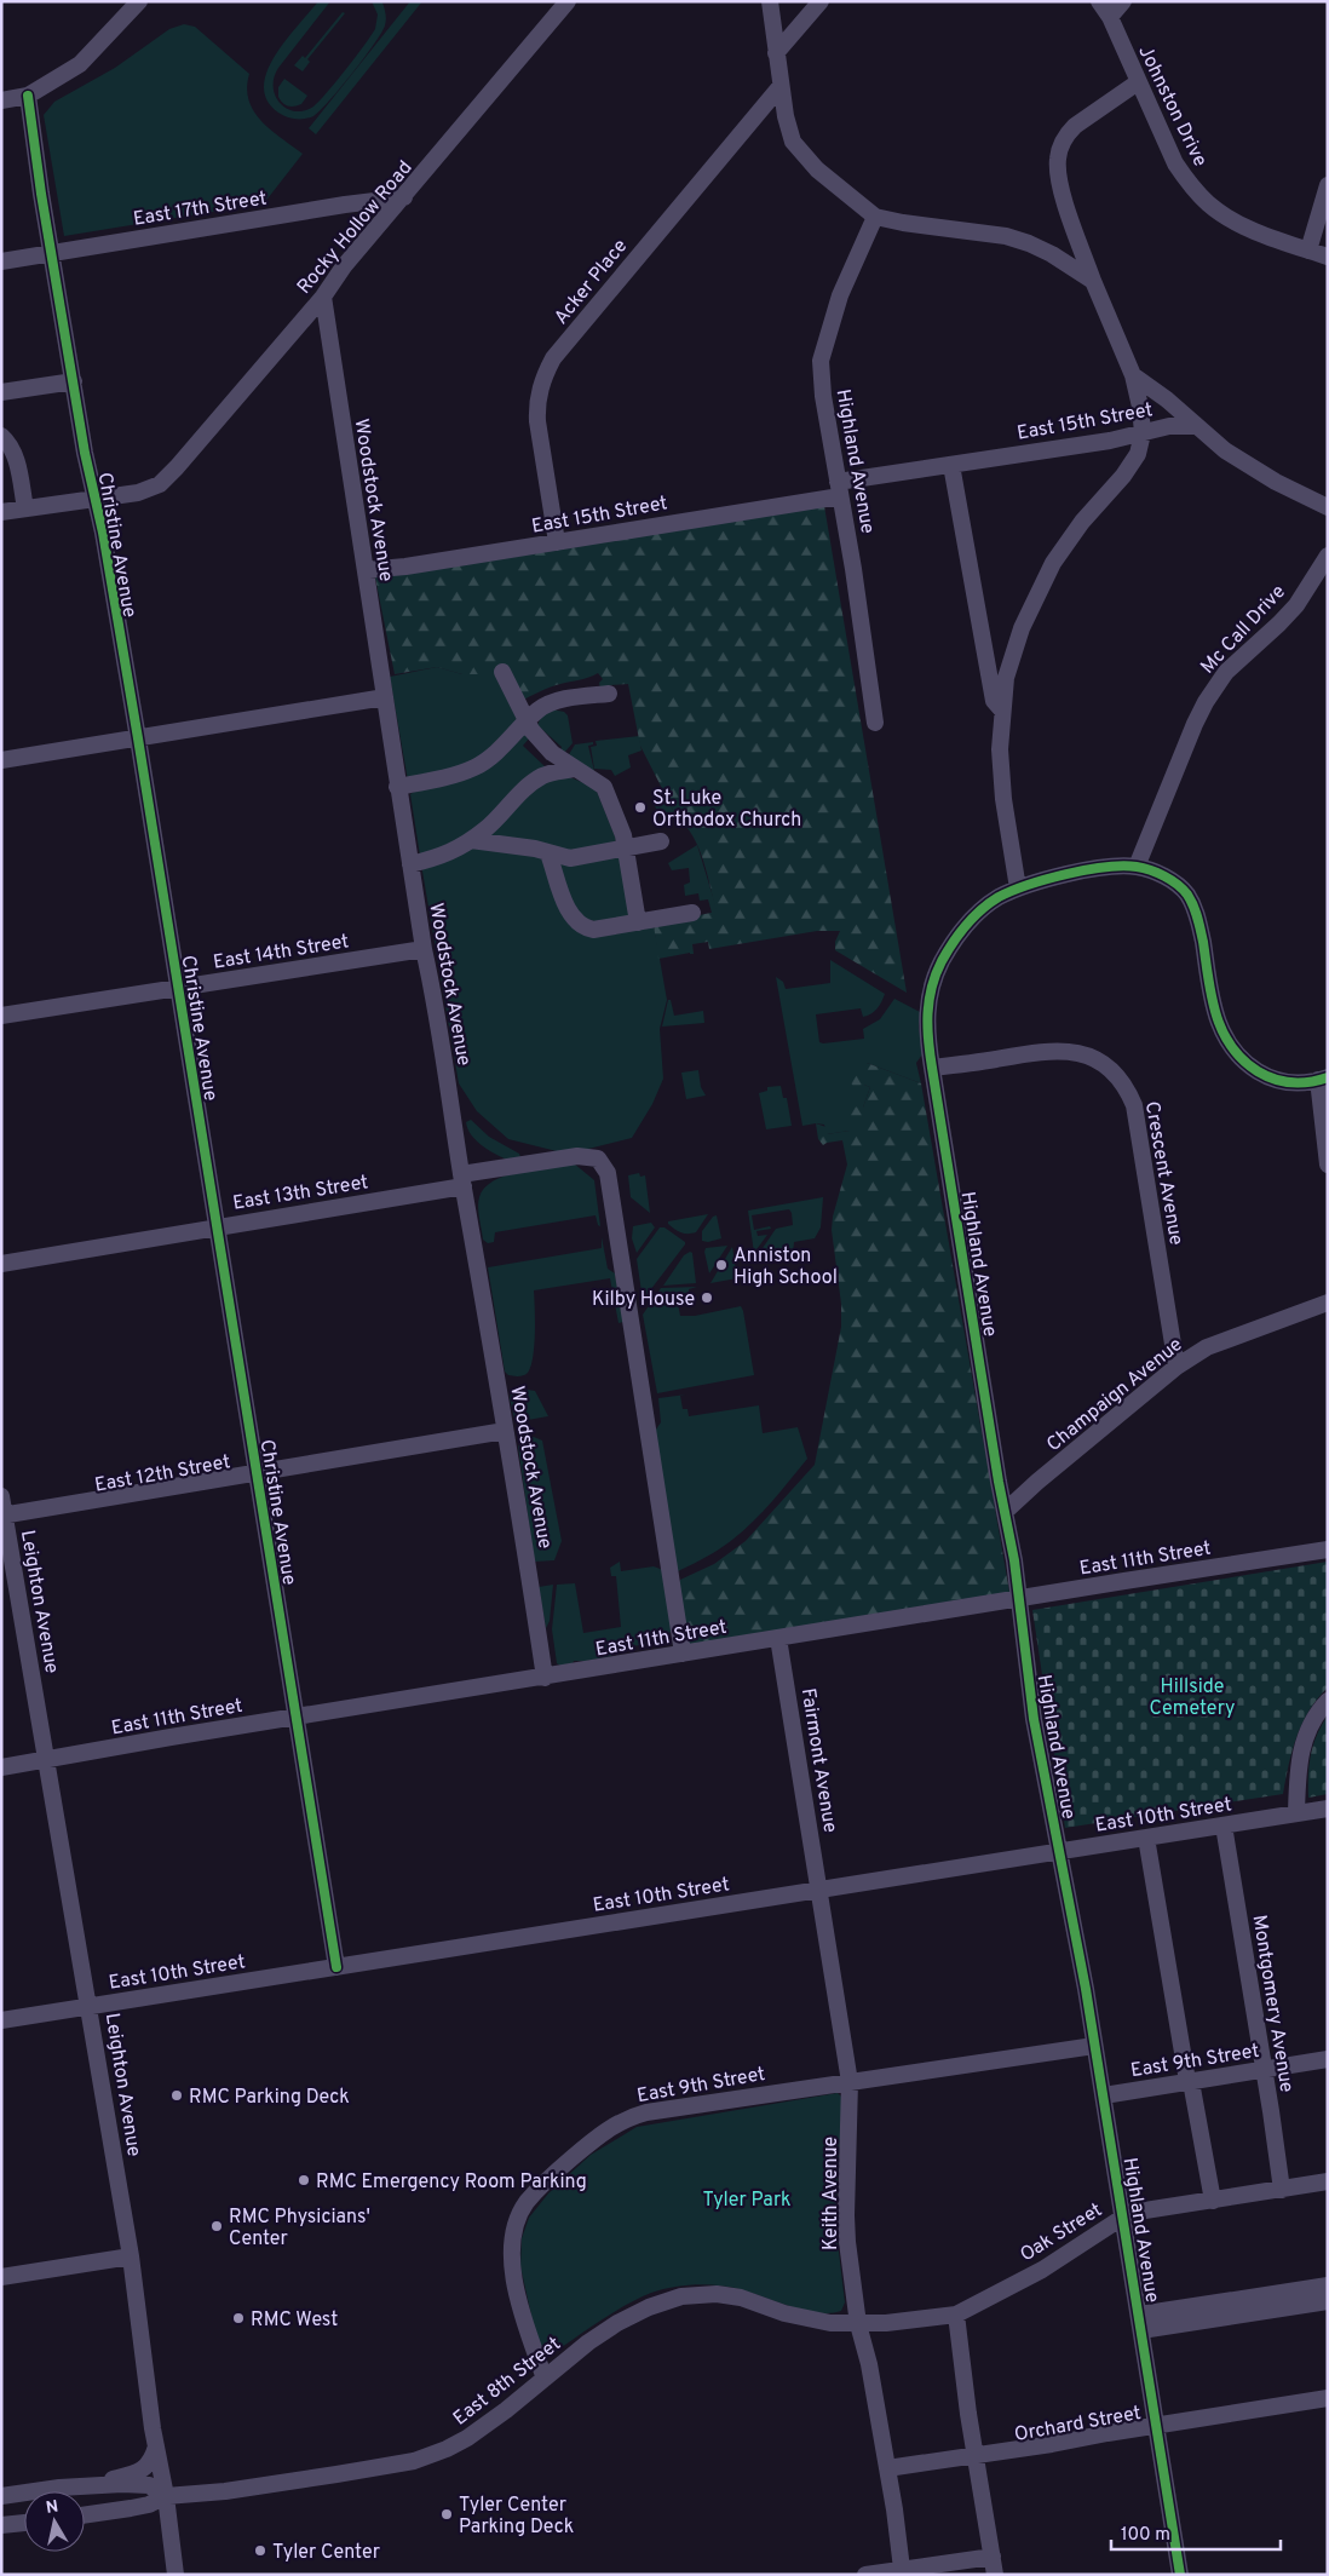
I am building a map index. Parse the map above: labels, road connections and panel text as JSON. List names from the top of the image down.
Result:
{
  "streets": {
    "street": [
      "Johnston Drive",
      "East 17th Street",
      "Rocky Hollow Road",
      "Acker Place",
      "East 15th Street",
      "Highland Avenue",
      "Woodstock Avenue",
      "Christine Avenue",
      "Mc Call Drive",
      "East 14th Street",
      "Crescent Avenue",
      "East 13th Street",
      "Champaign Avenue",
      "East 12th Street",
      "East 11th Street",
      "Leighton Avenue",
      "Fairmont Avenue",
      "East 10th Street",
      "Montgomery Avenue",
      "East 9th Street",
      "Keith Avenue",
      "Oak Street",
      "East 8th Street",
      "Orchard Street"
    ]
  },
  "crossings": [
    ["East 17th Street", "Rocky Hollow Road"],
    ["East 17th Street", "Christine Avenue"],
    ["Rocky Hollow Road", "Woodstock Avenue"],
    ["Rocky Hollow Road", "Christine Avenue"],
    ["Acker Place", "East 15th Street"],
    ["East 15th Street", "Highland Avenue"],
    ["East 15th Street", "Woodstock Avenue"],
    ["Highland Avenue", "Crescent Avenue"],
    ["Highland Avenue", "Champaign Avenue"],
    ["Highland Avenue", "East 11th Street"],
    ["Highland Avenue", "East 10th Street"],
    ["Highland Avenue", "East 9th Street"],
    ["Highland Avenue", "Oak Street"],
    ["Highland Avenue", "Orchard Street"],
    ["Woodstock Avenue", "East 14th Street"],
    ["Woodstock Avenue", "East 13th Street"],
    ["Woodstock Avenue", "East 12th Street"],
    ["Woodstock Avenue", "East 11th Street"],
    ["Christine Avenue", "East 14th Street"],
    ["Christine Avenue", "East 13th Street"],
    ["Christine Avenue", "East 12th Street"],
    ["Christine Avenue", "East 11th Street"],
    ["Christine Avenue", "East 10th Street"],
    ["Crescent Avenue", "Champaign Avenue"],
    ["East 13th Street", "East 11th Street"],
    ["East 12th Street", "Leighton Avenue"],
    ["East 11th Street", "Leighton Avenue"],
    ["East 11th Street", "Fairmont Avenue"],
    ["Leighton Avenue", "East 10th Street"],
    ["Leighton Avenue", "East 8th Street"],
    ["Fairmont Avenue", "East 10th Street"],
    ["Fairmont Avenue", "Keith Avenue"],
    ["East 10th Street", "Montgomery Avenue"],
    ["East 10th Street", "Keith Avenue"],
    ["Montgomery Avenue", "East 9th Street"],
    ["Montgomery Avenue", "Oak Street"],
    ["East 9th Street", "Keith Avenue"],
    ["East 9th Street", "East 8th Street"],
    ["Keith Avenue", "Oak Street"],
    ["Keith Avenue", "East 8th Street"],
    ["Keith Avenue", "Orchard Street"],
    ["Oak Street", "East 8th Street"]
  ],
  "parks": ["Hillside Cemetery", "Tyler Park"],
  "places": [
    "St. Luke Orthodox Church",
    "Anniston High School",
    "Kilby House",
    "RMC Parking Deck",
    "RMC Emergency Room Parking",
    "RMC Physicians' Center",
    "RMC West",
    "Tyler Center Parking Deck",
    "Tyler Center"
  ],
  "scale_bar": "100 m",
  "north": "top"
}
